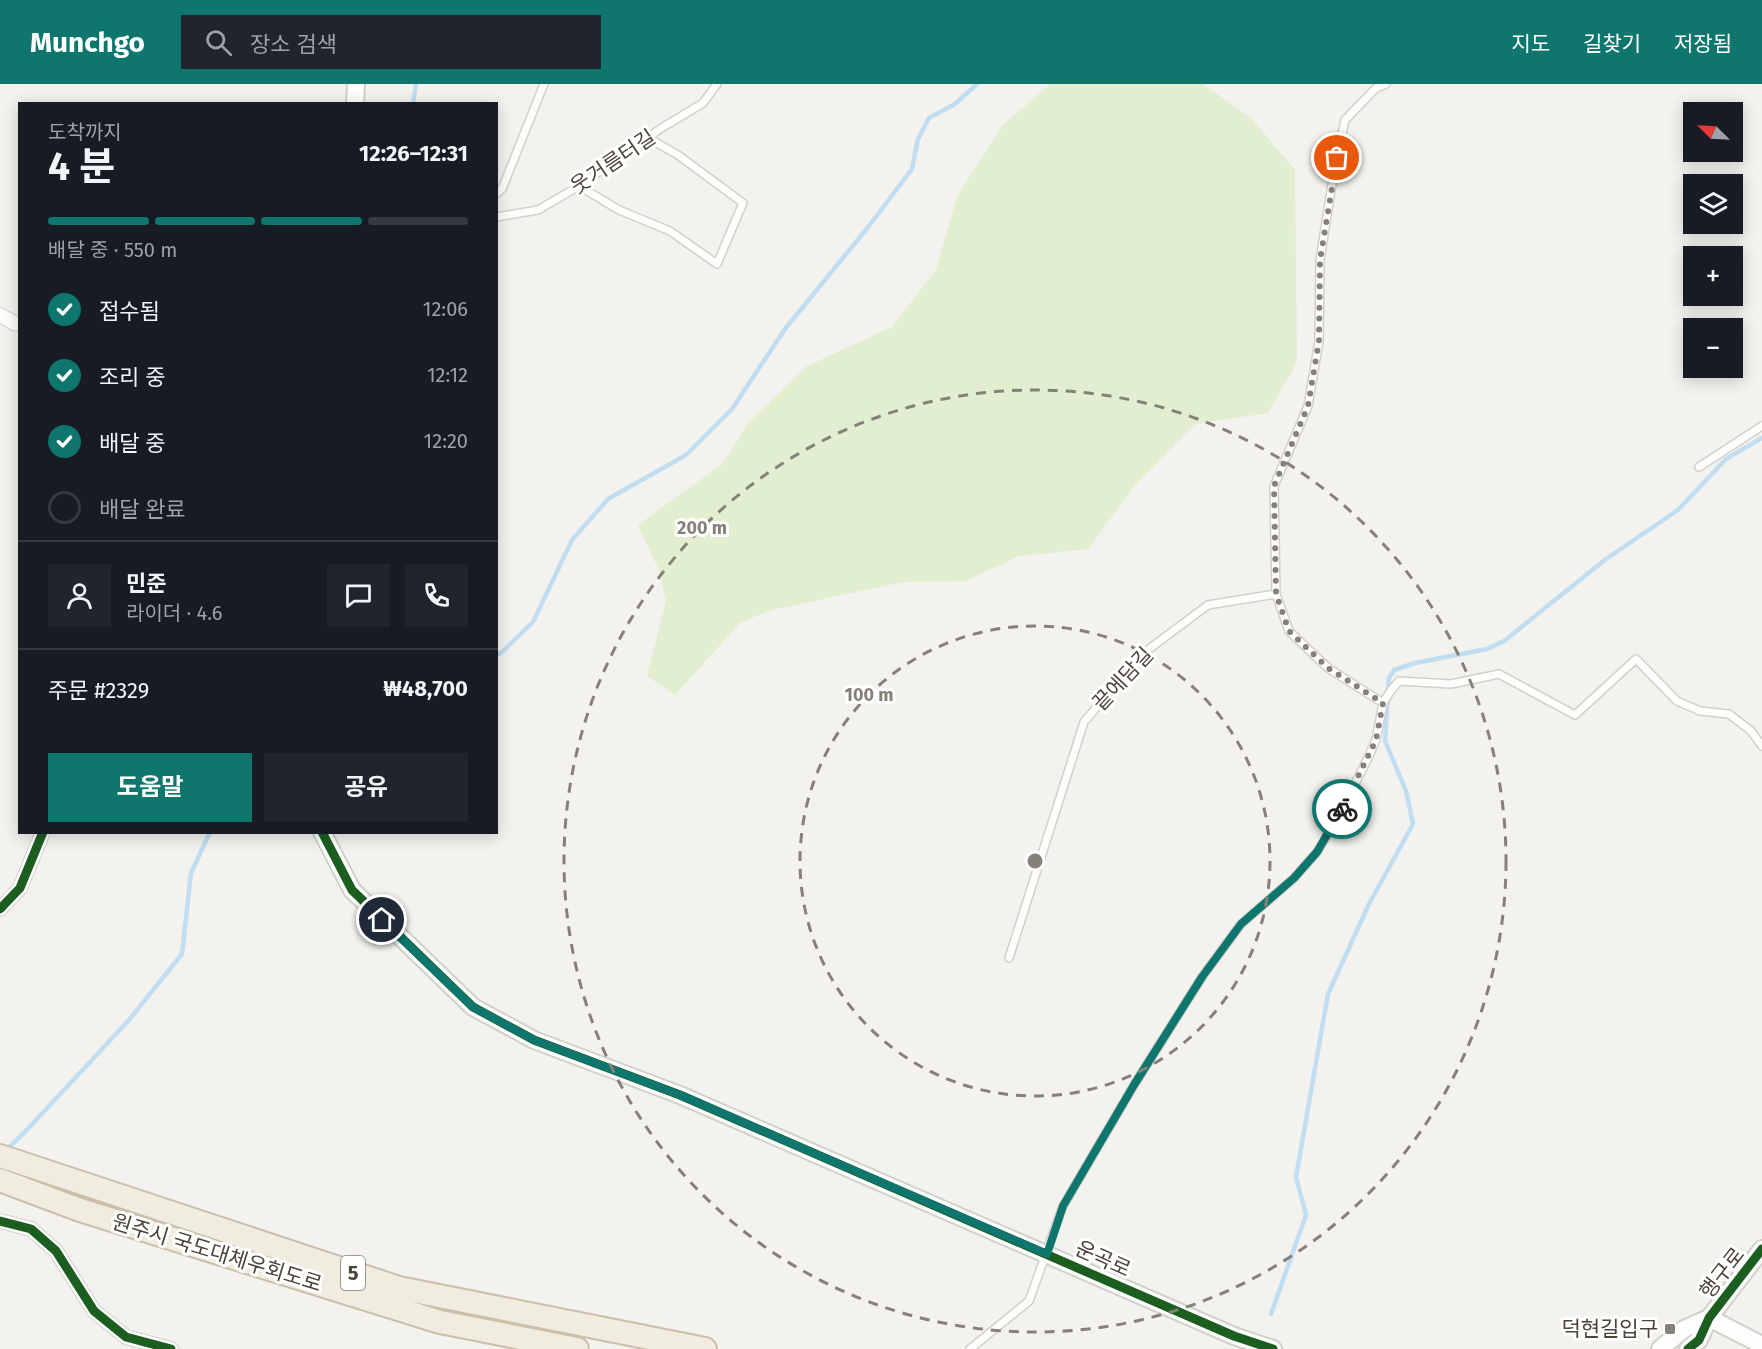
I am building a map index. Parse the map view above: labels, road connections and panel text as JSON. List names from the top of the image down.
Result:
{
  "streets": {
    "highway": ["원주시 국도대체우회도로", "5"],
    "street": ["운곡로", "행구로"],
    "lane": ["웃거름터길", "끝에담길"]
  },
  "places": {
    "transit": ["덕현길입구"]
  },
  "north": "top left",
  "page": {
    "header": "Munchgo",
    "search": "장소 검색",
    "nav": ["지도", "길찾기", "저장됨"],
    "map_buttons": ["+", "−"],
    "heading": ["4 분", "도착까지", "12:26–12:31"],
    "panel": [
      "민준",
      "라이더 · 4.6",
      "주문 #2329",
      "₩48,700"
    ],
    "bar": "배달 중 · 550 m",
    "list": [
      ["접수됨", "12:06"],
      ["조리 중", "12:12"],
      ["배달 중", "12:20"],
      "배달 완료"
    ],
    "buttons": ["도움말", "공유"]
  },
  "rings": ["200 m", "100 m"]
}
